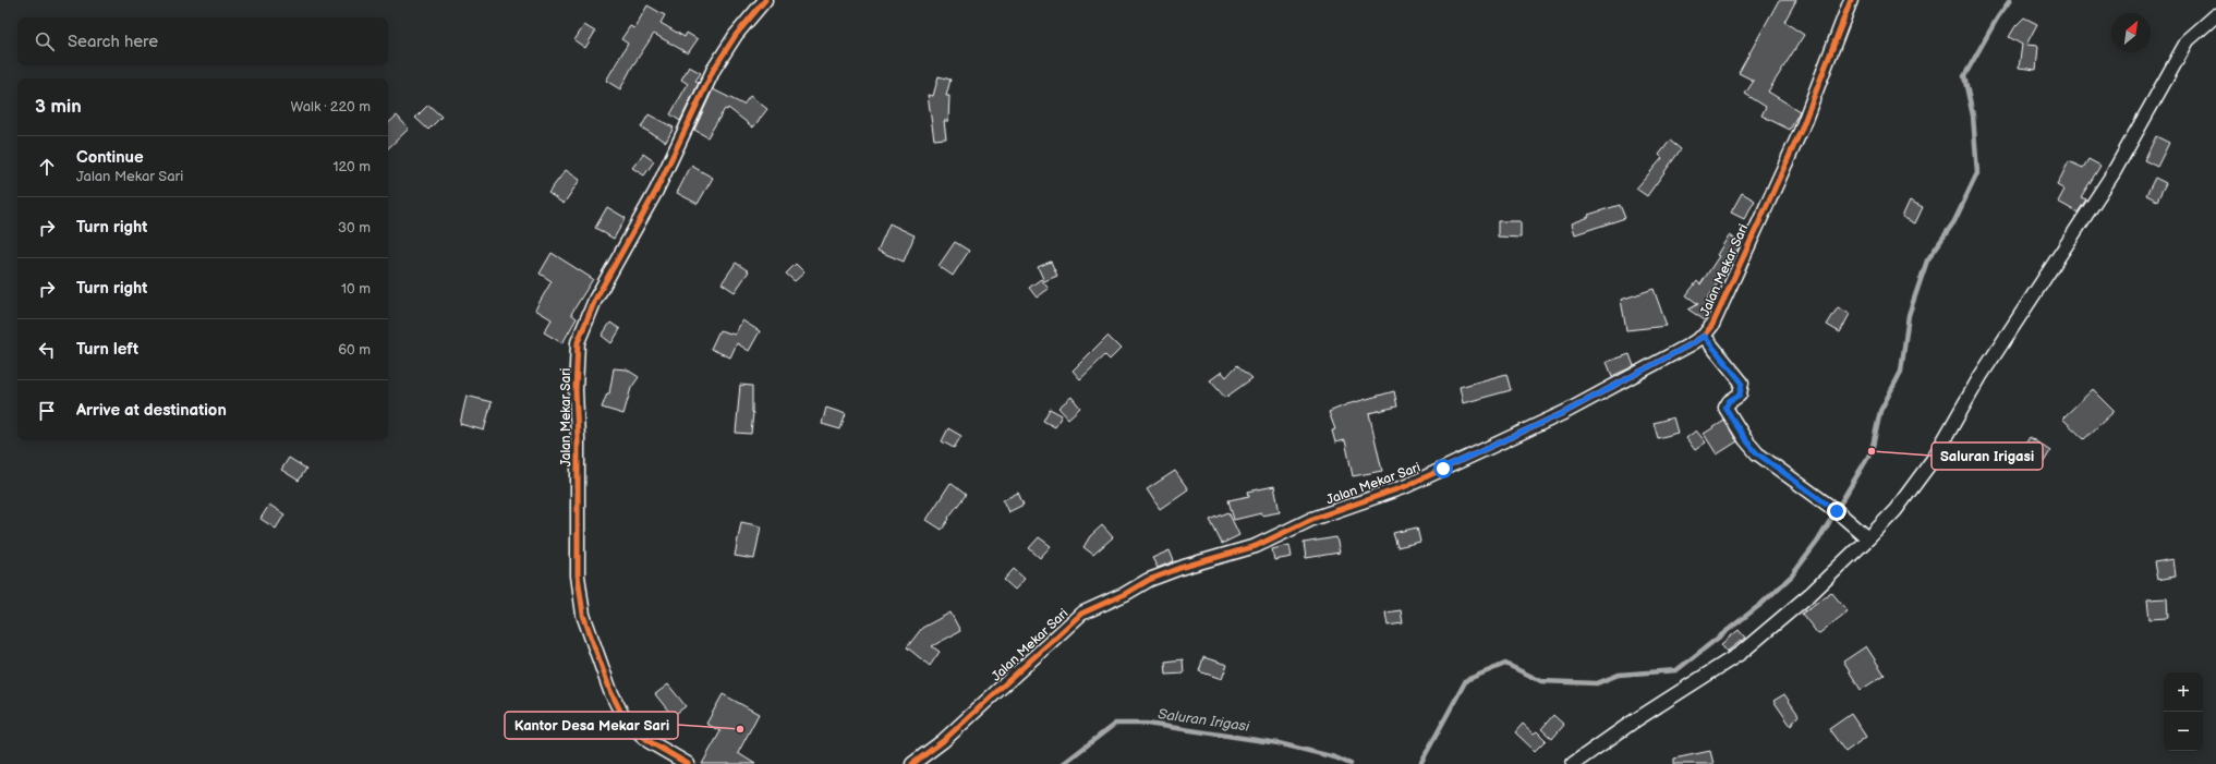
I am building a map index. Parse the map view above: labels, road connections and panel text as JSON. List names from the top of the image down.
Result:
{
  "streets": {
    "street": ["Jalan Mekar Sari"]
  },
  "water": ["Saluran Irigasi"],
  "places": ["Saluran Irigasi", "Kantor Desa Mekar Sari"],
  "north": "top right",
  "page": {
    "search": "Search here",
    "heading": ["3 min", "Walk · 220 m"],
    "list": [
      ["Continue", "Jalan Mekar Sari", "120 m"],
      ["Turn right", "30 m"],
      ["Turn right", "10 m"],
      ["Turn left", "60 m"],
      "Arrive at destination"
    ],
    "map_buttons": ["+", "−"]
  }
}
